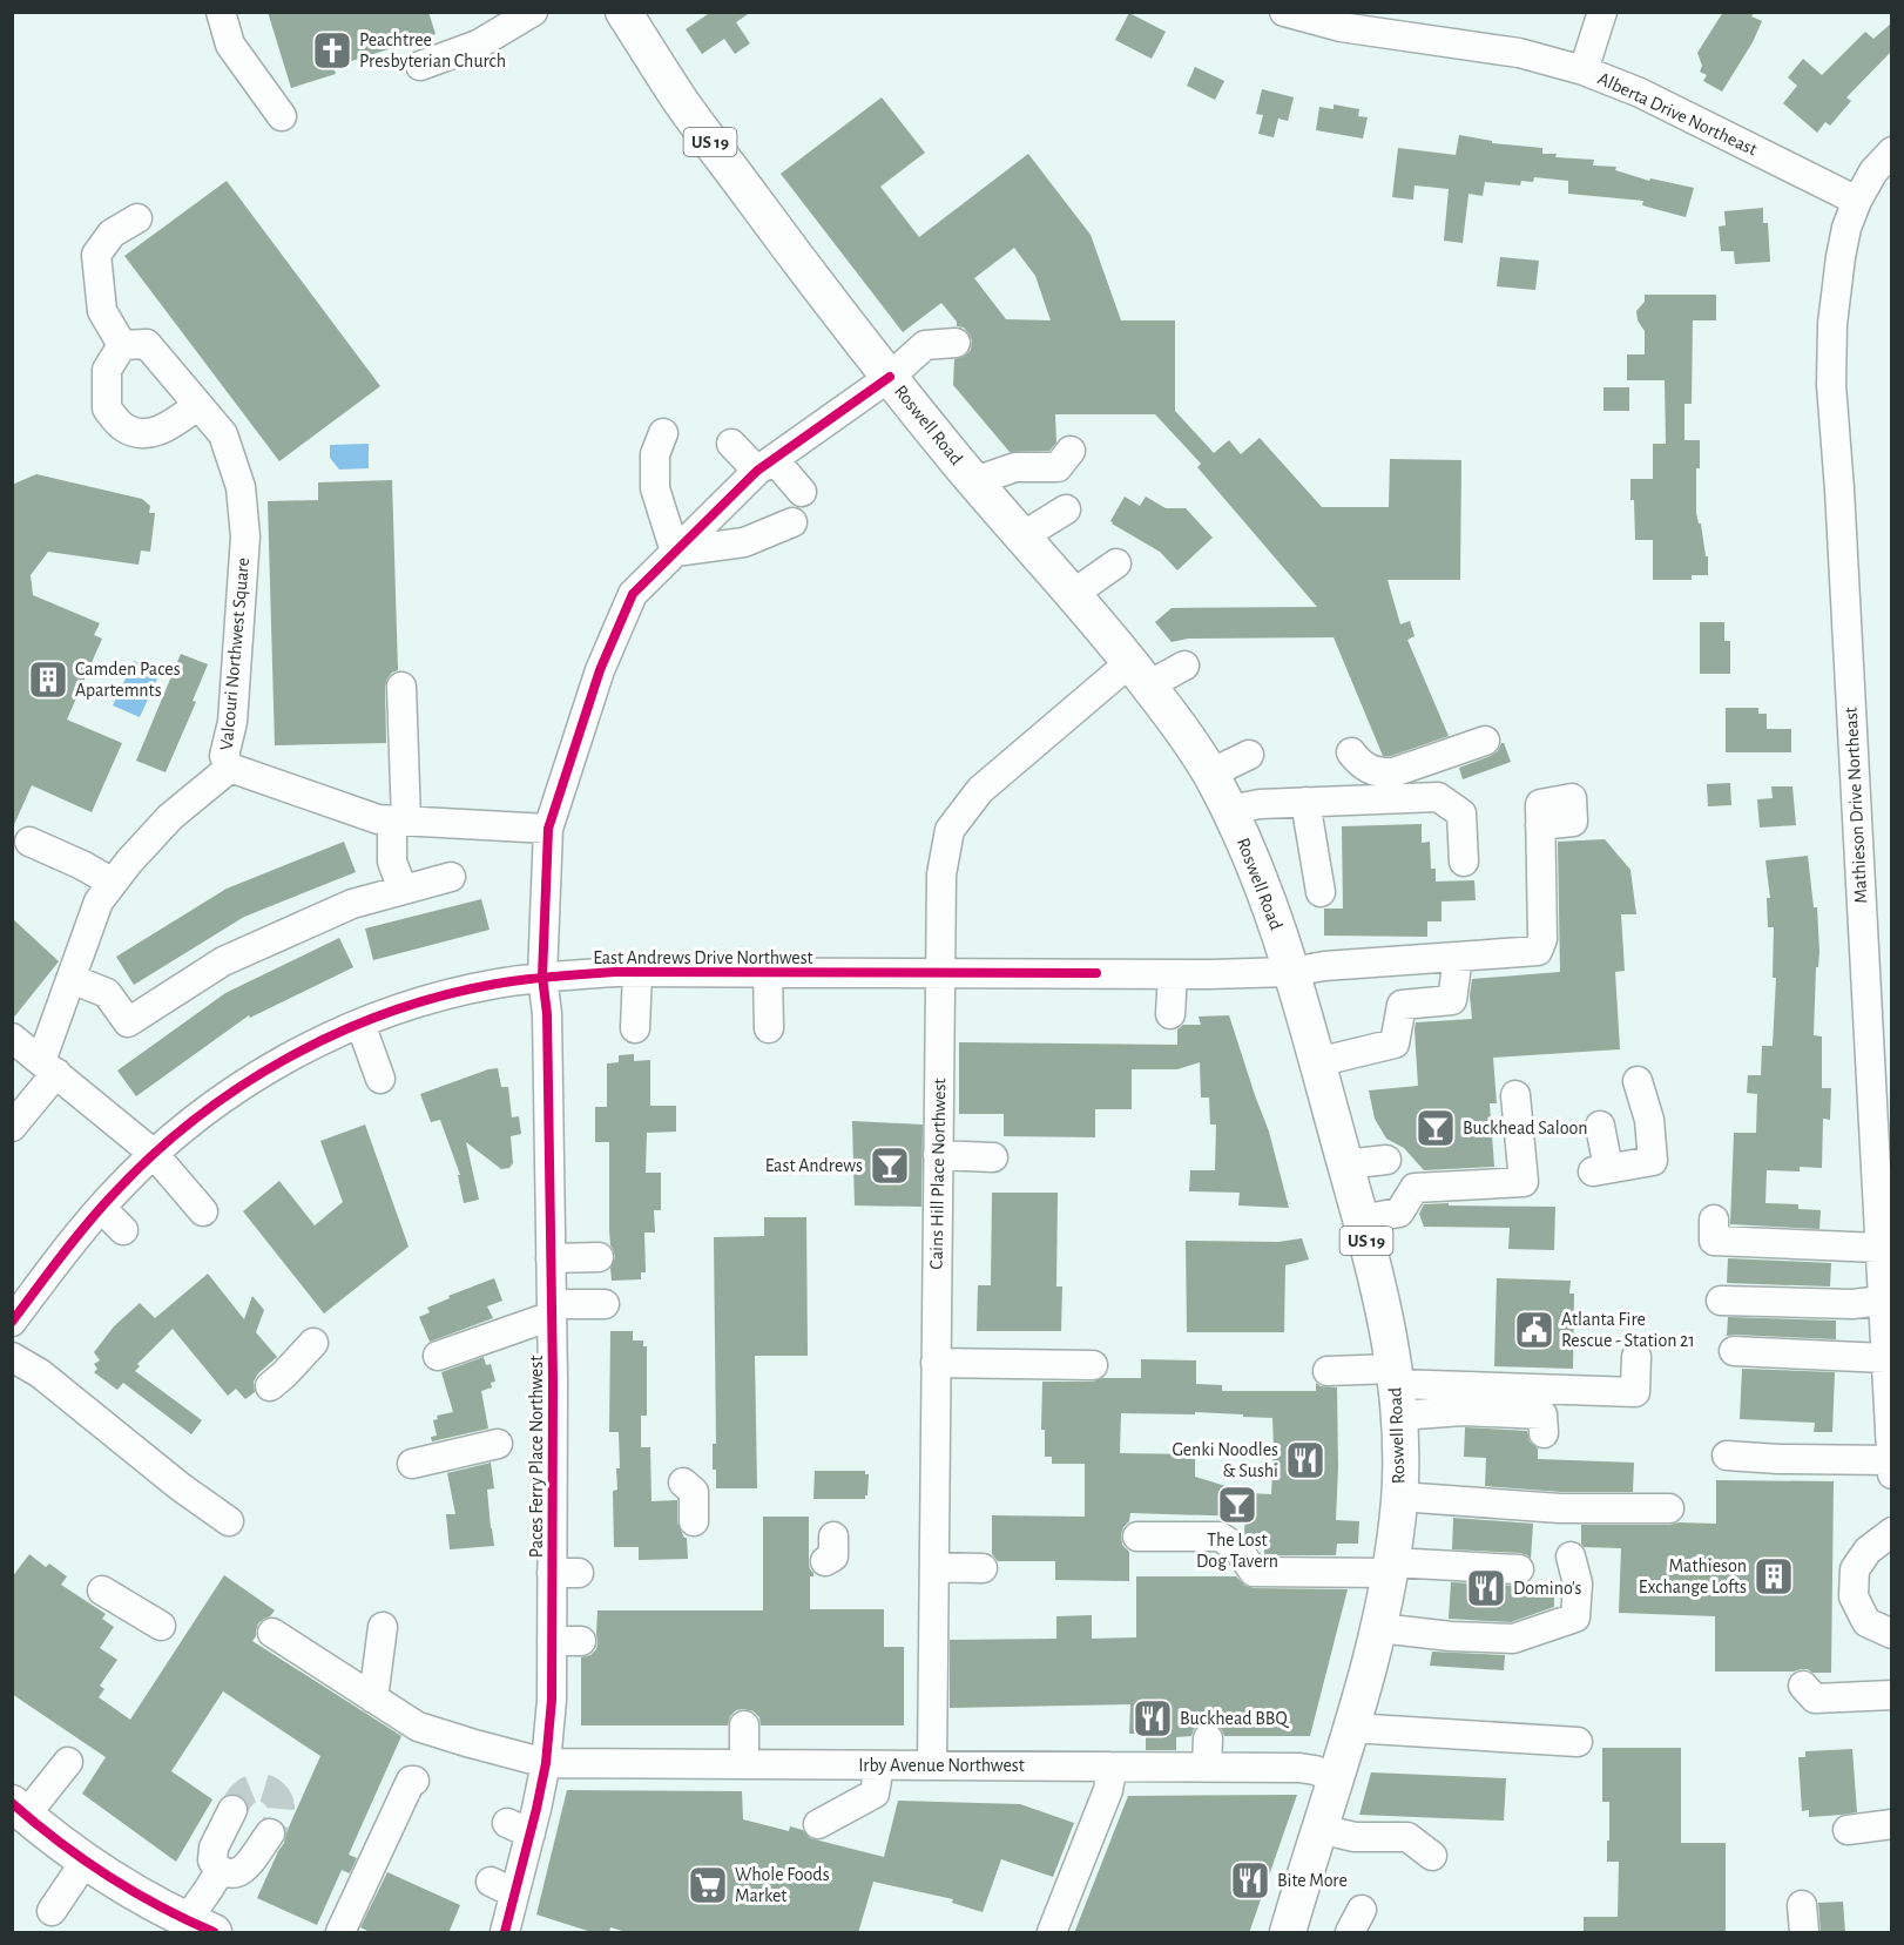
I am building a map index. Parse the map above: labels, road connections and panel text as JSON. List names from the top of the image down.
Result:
{
  "streets": {
    "main road": ["US 19", "Roswell Road"],
    "street": [
      "Alberta Drive Northeast",
      "Valcouri Northwest Square",
      "Mathieson Drive Northeast",
      "East Andrews Drive Northwest",
      "Cains Hill Place Northwest",
      "Paces Ferry Place Northwest",
      "Irby Avenue Northwest"
    ]
  },
  "crossings": [
    ["Alberta Drive Northeast", "Mathieson Drive Northeast"],
    ["Roswell Road", "East Andrews Drive Northwest"],
    ["Roswell Road", "Cains Hill Place Northwest"],
    ["Roswell Road", "Paces Ferry Place Northwest"],
    ["Roswell Road", "Irby Avenue Northwest"],
    ["East Andrews Drive Northwest", "Cains Hill Place Northwest"],
    ["East Andrews Drive Northwest", "Paces Ferry Place Northwest"],
    ["Cains Hill Place Northwest", "Irby Avenue Northwest"],
    ["Paces Ferry Place Northwest", "Irby Avenue Northwest"]
  ],
  "places": {
    "church": ["Peachtree Presbyterian Church"],
    "building": ["Camden Paces Apartemnts", "Mathieson Exchange Lofts"],
    "bar": ["Buckhead Saloon", "East Andrews", "The Lost Dog Tavern"],
    "public building": ["Atlanta Fire Rescue - Station 21"],
    "restaurant": [
      "Genki Noodles & Sushi",
      "Domino's",
      "Buckhead BBQ",
      "Bite More"
    ],
    "supermarket": ["Whole Foods Market"]
  }
}
